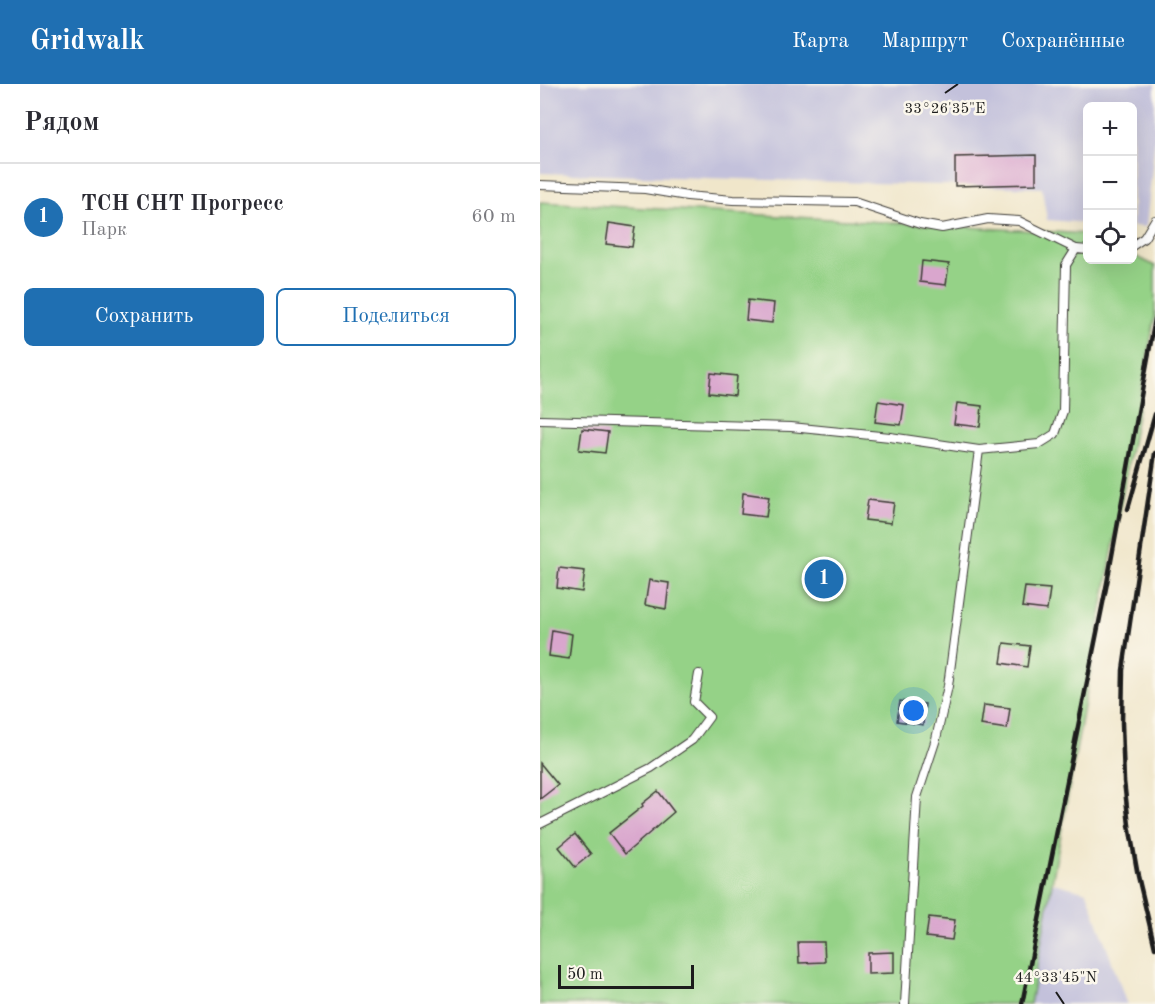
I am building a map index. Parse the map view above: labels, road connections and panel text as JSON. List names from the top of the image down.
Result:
{
  "scale_bar": "50 m",
  "page": {
    "header": "Gridwalk",
    "nav": ["Карта", "Маршрут", "Сохранённые"],
    "heading": "Рядом",
    "map_buttons": ["+", "−"],
    "list": [
      {
        "mark": "1",
        "name": "ТСН СНТ Прогресс",
        "note": "Парк",
        "value": "60 m"
      }
    ],
    "buttons": ["Сохранить", "Поделиться"],
    "pins": "1",
    "scale": "50 m"
  },
  "coordinates": ["33°26'35\"E", "44°33'45\"N"]
}
